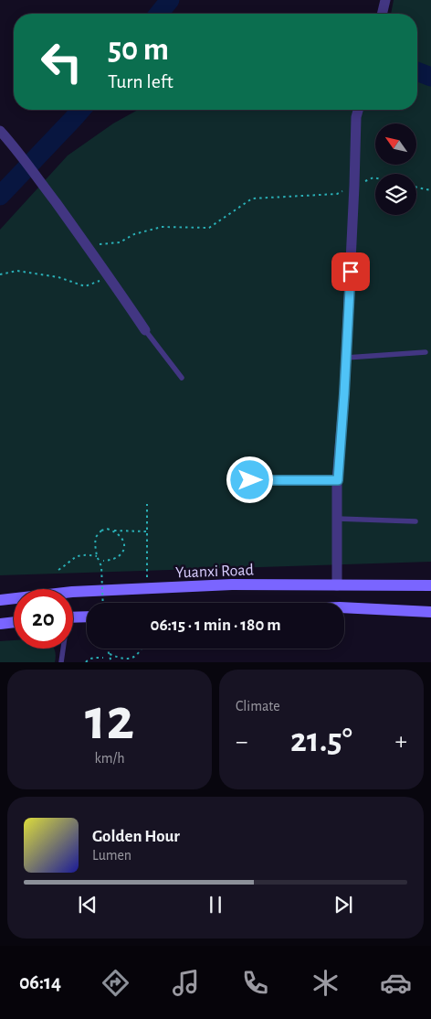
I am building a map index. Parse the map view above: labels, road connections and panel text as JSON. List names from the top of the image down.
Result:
{
  "streets": {
    "main road": ["Yuanxi Road"]
  },
  "north": "top left",
  "page": {
    "turn": ["50 m", "Turn left"],
    "limit": "20",
    "trip": "06:15 · 1 min · 180 m",
    "tile": [
      ["12", "km/h"],
      "Climate"
    ],
    "heat": ["−", "21.5°", "+"],
    "song": ["Golden Hour", "Lumen"],
    "tabs": "06:14"
  }
}
